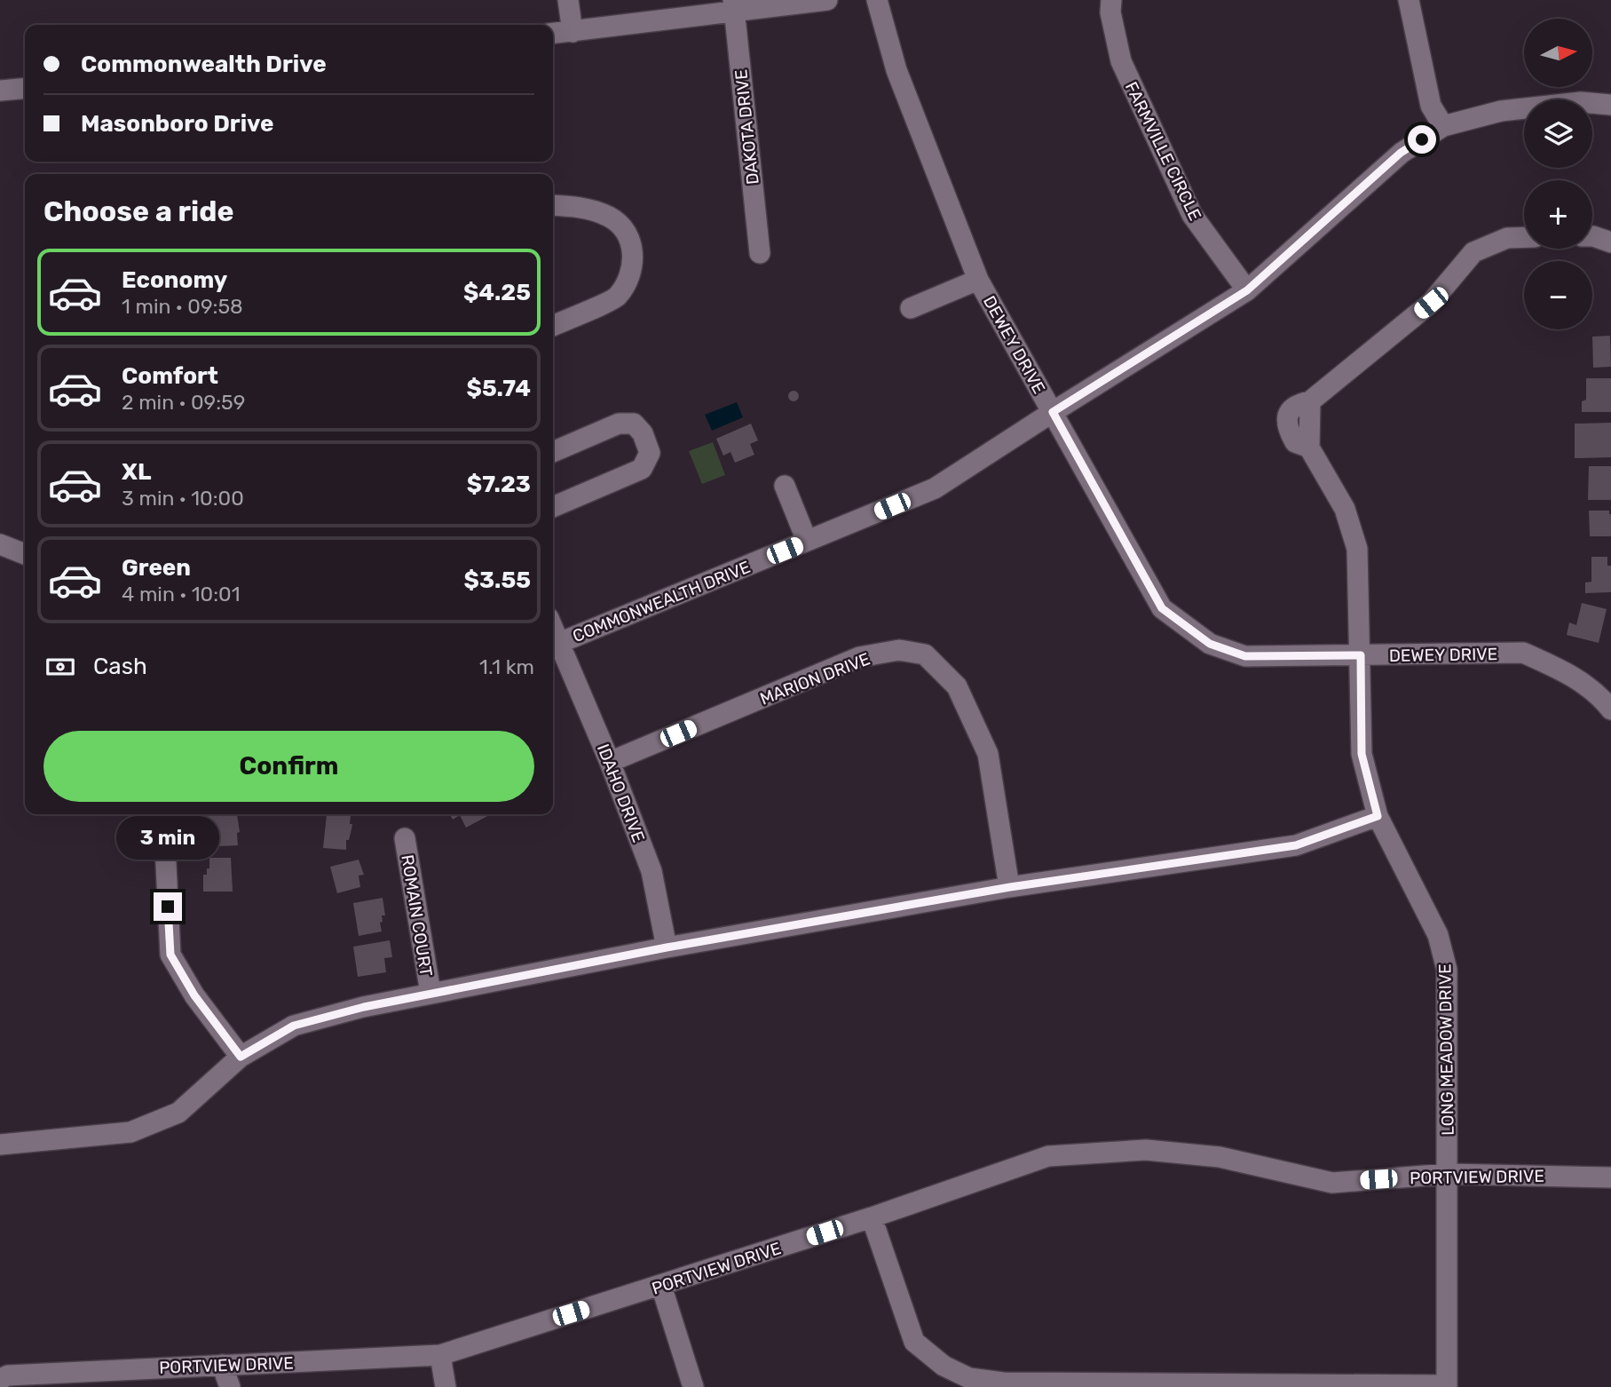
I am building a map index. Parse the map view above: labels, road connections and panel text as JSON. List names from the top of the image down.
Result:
{
  "streets": {
    "street": [
      "DAKOTA DRIVE",
      "FARMVILLE CIRCLE",
      "DEWEY DRIVE",
      "COMMONWEALTH DRIVE",
      "MARION DRIVE",
      "IDAHO DRIVE",
      "ROMAIN COURT",
      "LONG MEADOW DRIVE",
      "PORTVIEW DRIVE"
    ]
  },
  "crossings": [
    ["FARMVILLE CIRCLE", "COMMONWEALTH DRIVE"],
    ["DEWEY DRIVE", "COMMONWEALTH DRIVE"],
    ["DEWEY DRIVE", "LONG MEADOW DRIVE"],
    ["COMMONWEALTH DRIVE", "IDAHO DRIVE"],
    ["MARION DRIVE", "IDAHO DRIVE"],
    ["LONG MEADOW DRIVE", "PORTVIEW DRIVE"]
  ],
  "north": "right",
  "page": {
    "map_buttons": ["+", "−"],
    "banner": ["Commonwealth Drive", "Masonboro Drive"],
    "heading": "Choose a ride",
    "list": [
      {
        "name": "Economy",
        "note": "1 min · 09:58",
        "value": "$4.25"
      },
      {
        "name": "Comfort",
        "note": "2 min · 09:59",
        "value": "$5.74"
      },
      {
        "name": "XL",
        "note": "3 min · 10:00",
        "value": "$7.23"
      },
      {
        "name": "Green",
        "note": "4 min · 10:01",
        "value": "$3.55"
      }
    ],
    "pay": ["Cash", "1.1 km"],
    "buttons": "Confirm",
    "bubble": "3 min"
  }
}
